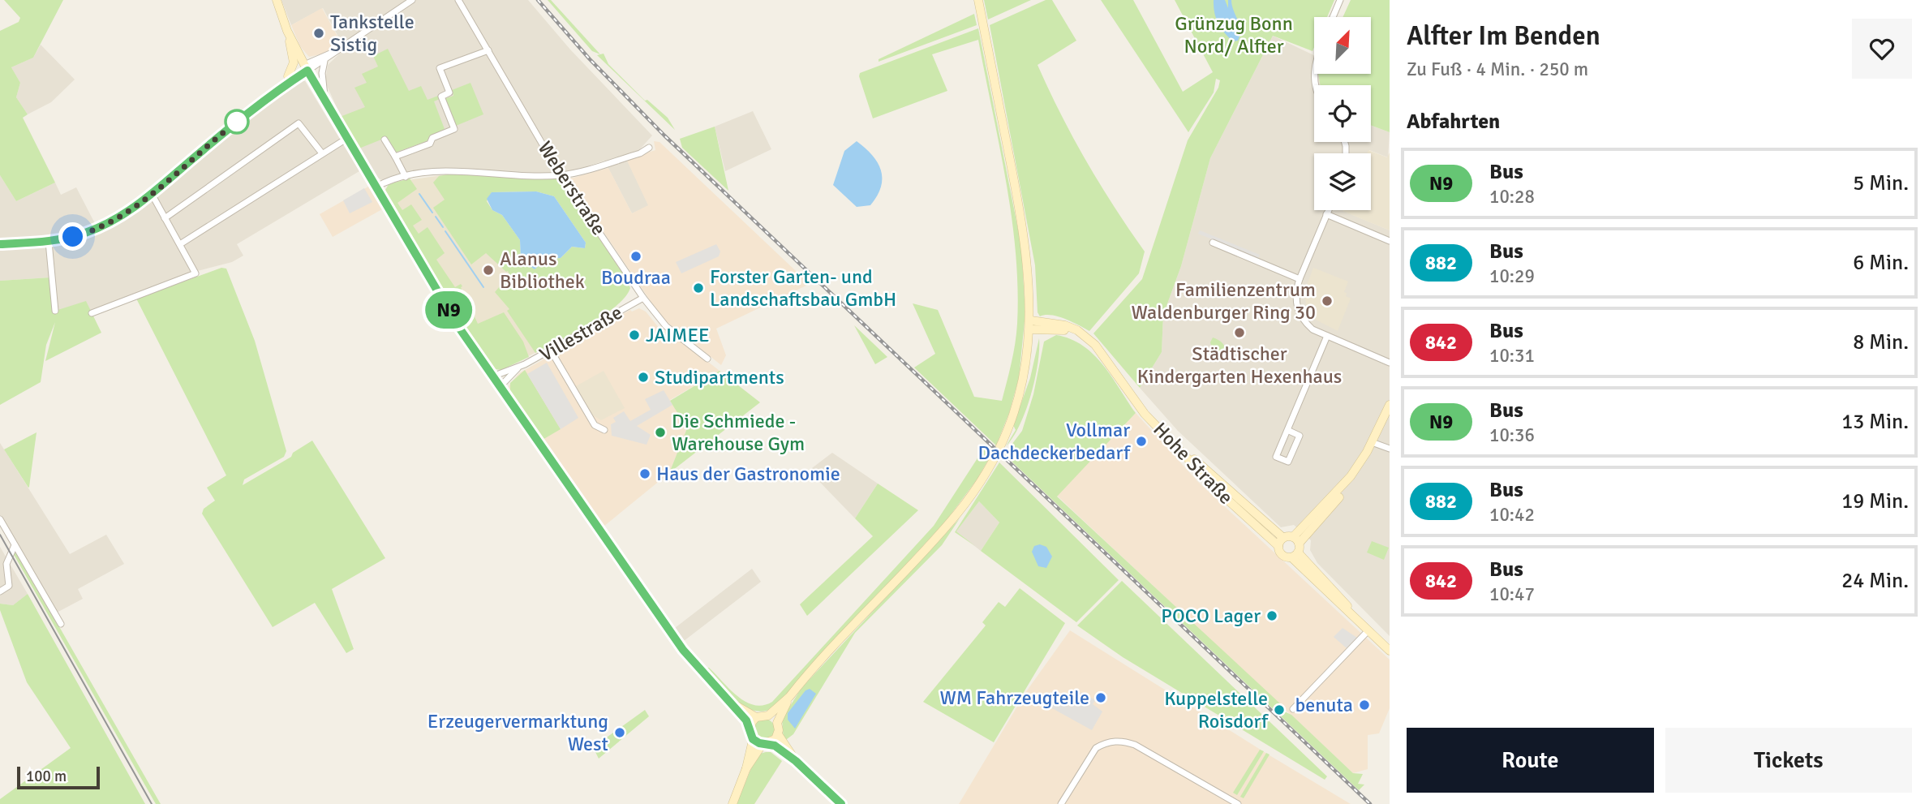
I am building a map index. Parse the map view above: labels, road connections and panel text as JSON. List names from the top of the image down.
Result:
{
  "streets": {
    "street": ["Weberstraße", "Villestraße", "Hohe Straße"]
  },
  "crossings": [
    ["Weberstraße", "Villestraße"]
  ],
  "parks": ["Grünzug Bonn Nord/ Alfter"],
  "places": [
    "Tankstelle Sistig",
    "Boudraa",
    "Alanus Bibliothek",
    "Forster Garten- und Landschaftsbau GmbH",
    "Familienzentrum Waldenburger Ring 30",
    "Städtischer Kindergarten Hexenhaus",
    "JAIMEE",
    "Studipartments",
    "Die Schmiede - Warehouse Gym",
    "Vollmar Dachdeckerbedarf",
    "Haus der Gastronomie",
    "POCO Lager",
    "WM Fahrzeugteile",
    "benuta",
    "Kuppelstelle Roisdorf",
    "Erzeugervermarktung West"
  ],
  "lines": ["bus line N9"],
  "scale_bar": "100 m",
  "north": "top right",
  "page": {
    "on_map": "N9",
    "heading": [
      ["Alfter Im Benden", "Zu Fuß · 4 Min. · 250 m"],
      "Abfahrten"
    ],
    "list": [
      {
        "mark": "N9",
        "name": "Bus",
        "note": "10:28",
        "value": "5 Min."
      },
      {
        "mark": "882",
        "name": "Bus",
        "note": "10:29",
        "value": "6 Min."
      },
      {
        "mark": "842",
        "name": "Bus",
        "note": "10:31",
        "value": "8 Min."
      },
      {
        "mark": "N9",
        "name": "Bus",
        "note": "10:36",
        "value": "13 Min."
      },
      {
        "mark": "882",
        "name": "Bus",
        "note": "10:42",
        "value": "19 Min."
      },
      {
        "mark": "842",
        "name": "Bus",
        "note": "10:47",
        "value": "24 Min."
      }
    ],
    "buttons": ["Route", "Tickets"],
    "scale": "100 m"
  }
}
